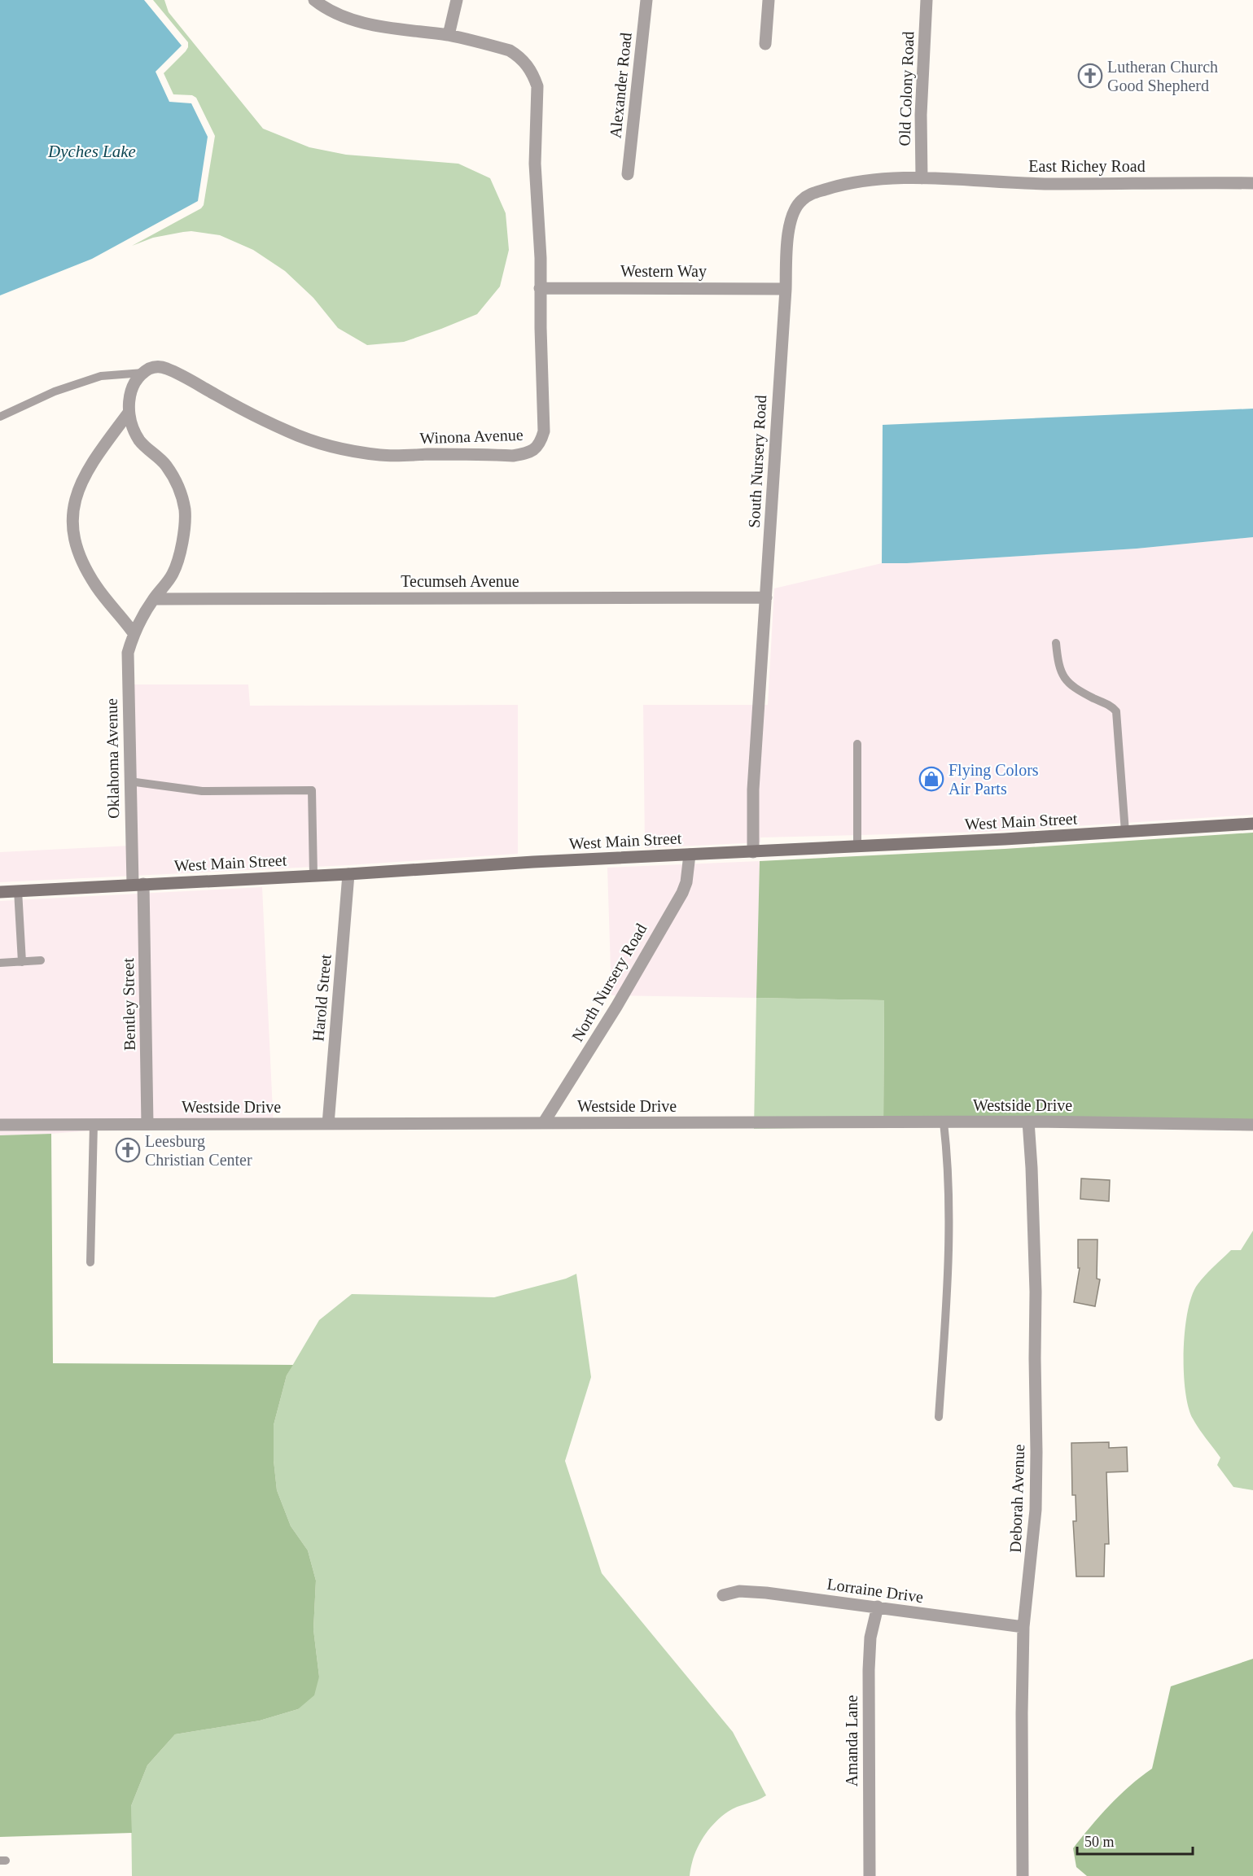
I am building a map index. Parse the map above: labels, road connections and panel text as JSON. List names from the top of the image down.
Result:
{
  "streets": {
    "main road": ["West Main Street"],
    "street": [
      "Alexander Road",
      "Old Colony Road",
      "East Richey Road",
      "Western Way",
      "Winona Avenue",
      "South Nursery Road",
      "Tecumseh Avenue",
      "Oklahoma Avenue",
      "North Nursery Road",
      "Harold Street",
      "Bentley Street",
      "Westside Drive",
      "Deborah Avenue",
      "Lorraine Drive",
      "Amanda Lane"
    ]
  },
  "crossings": [
    ["Old Colony Road", "East Richey Road"],
    ["Old Colony Road", "South Nursery Road"],
    ["East Richey Road", "South Nursery Road"],
    ["Western Way", "Winona Avenue"],
    ["Western Way", "South Nursery Road"],
    ["South Nursery Road", "Tecumseh Avenue"],
    ["South Nursery Road", "West Main Street"],
    ["Tecumseh Avenue", "Oklahoma Avenue"],
    ["Oklahoma Avenue", "West Main Street"],
    ["Oklahoma Avenue", "Bentley Street"],
    ["West Main Street", "North Nursery Road"],
    ["West Main Street", "Harold Street"],
    ["West Main Street", "Bentley Street"],
    ["North Nursery Road", "Westside Drive"],
    ["Harold Street", "Westside Drive"],
    ["Bentley Street", "Westside Drive"],
    ["Westside Drive", "Deborah Avenue"],
    ["Deborah Avenue", "Lorraine Drive"],
    ["Lorraine Drive", "Amanda Lane"]
  ],
  "water": ["Dyches Lake"],
  "places": {
    "church": ["Lutheran Church Good Shepherd", "Leesburg Christian Center"],
    "shop": ["Flying Colors Air Parts"]
  },
  "scale_bar": "50 m"
}
